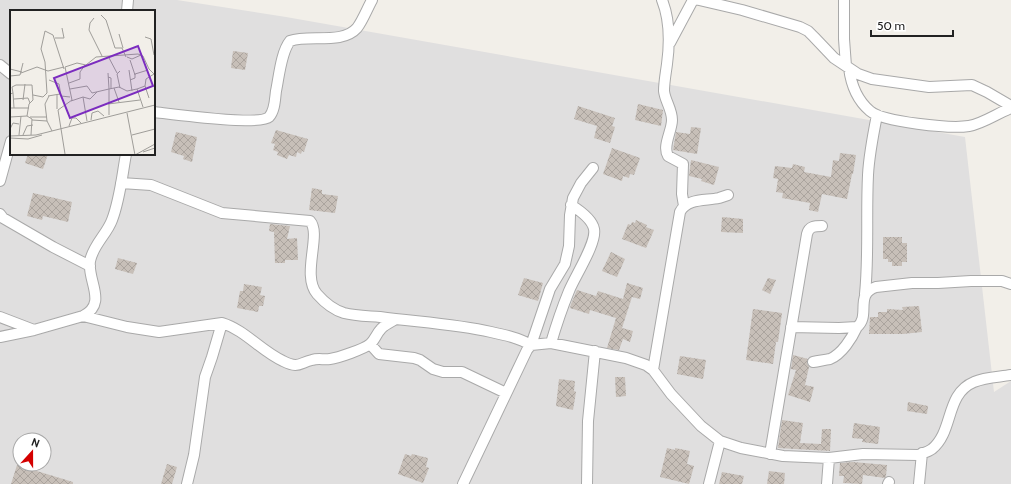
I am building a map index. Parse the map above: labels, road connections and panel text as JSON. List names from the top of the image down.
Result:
{
  "scale_bar": "50 m",
  "north": "top"
}
